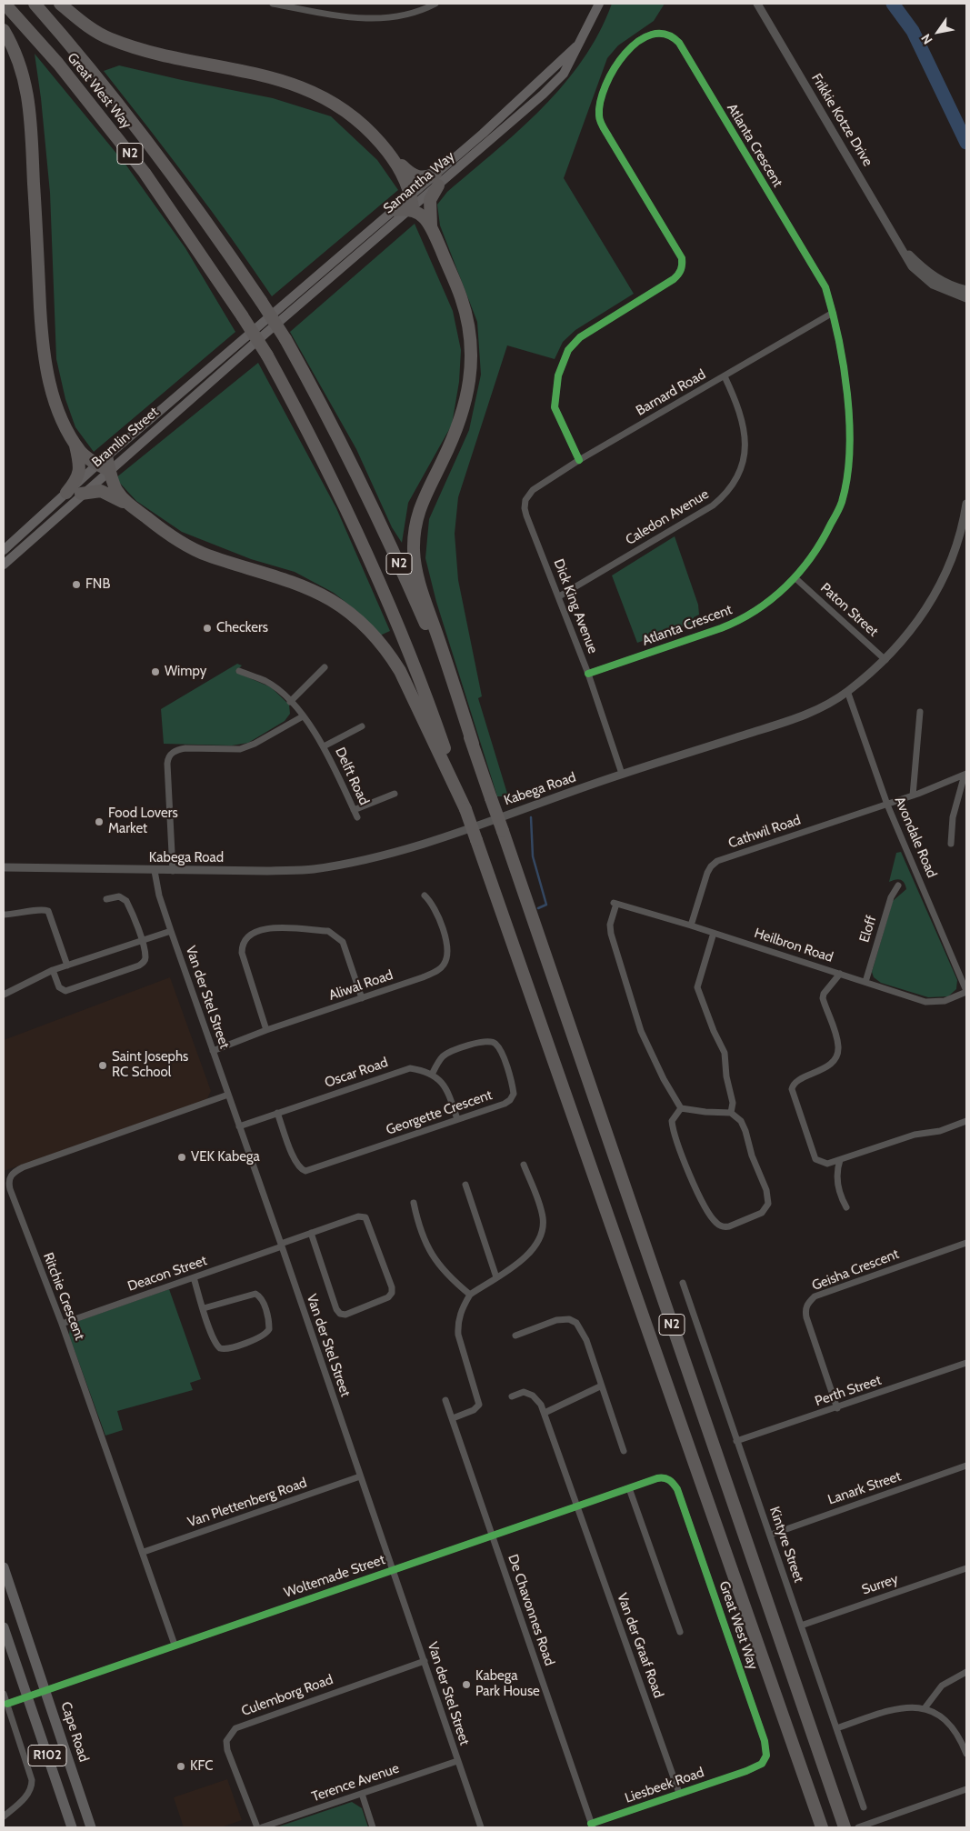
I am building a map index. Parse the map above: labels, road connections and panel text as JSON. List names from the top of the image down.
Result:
{
  "streets": {
    "highway": ["Great West Way", "N2"],
    "main road": [
      "Samantha Way",
      "Bramlin Street",
      "Cape Road",
      "R102"
    ],
    "street": [
      "Frikkie Kotze Drive",
      "Atlanta Crescent",
      "Barnard Road",
      "Caledon Avenue",
      "Dick King Avenue",
      "Paton Street",
      "Delft Road",
      "Kabega Road",
      "Cathwil Road",
      "Avondale Road",
      "Eloff",
      "Heilbron Road",
      "Aliwal Road",
      "Van der Stel Street",
      "Oscar Road",
      "Georgette Crescent",
      "Geisha Crescent",
      "Deacon Street",
      "Ritchie Crescent",
      "Perth Street",
      "Lanark Street",
      "Van Plettenberg Road",
      "Kintyre Street",
      "Woltemade Street",
      "Surrey",
      "De Chavonnes Road",
      "Van der Graaf Road",
      "Culemborg Road",
      "Terence Avenue",
      "Liesbeek Road"
    ]
  },
  "crossings": [
    ["Great West Way", "N2"],
    ["Great West Way", "Woltemade Street"],
    ["Great West Way", "Liesbeek Road"],
    ["Atlanta Crescent", "Barnard Road"],
    ["Atlanta Crescent", "Dick King Avenue"],
    ["Atlanta Crescent", "Paton Street"],
    ["Samantha Way", "Bramlin Street"],
    ["Barnard Road", "Caledon Avenue"],
    ["Barnard Road", "Dick King Avenue"],
    ["Caledon Avenue", "Dick King Avenue"],
    ["Dick King Avenue", "Kabega Road"],
    ["Paton Street", "Kabega Road"],
    ["Kabega Road", "Avondale Road"],
    ["Kabega Road", "Van der Stel Street"],
    ["Cathwil Road", "Avondale Road"],
    ["Cathwil Road", "Heilbron Road"],
    ["Avondale Road", "Heilbron Road"],
    ["Eloff", "Heilbron Road"],
    ["Aliwal Road", "Van der Stel Street"],
    ["Van der Stel Street", "Oscar Road"],
    ["Van der Stel Street", "Deacon Street"],
    ["Van der Stel Street", "Ritchie Crescent"],
    ["Van der Stel Street", "Van Plettenberg Road"],
    ["Van der Stel Street", "Woltemade Street"],
    ["Van der Stel Street", "Culemborg Road"],
    ["Van der Stel Street", "Terence Avenue"],
    ["Oscar Road", "Georgette Crescent"],
    ["Geisha Crescent", "Perth Street"],
    ["Deacon Street", "Ritchie Crescent"],
    ["Ritchie Crescent", "Van Plettenberg Road"],
    ["Ritchie Crescent", "Woltemade Street"],
    ["Perth Street", "Kintyre Street"],
    ["Lanark Street", "Kintyre Street"],
    ["Kintyre Street", "Surrey"],
    ["Woltemade Street", "De Chavonnes Road"],
    ["Woltemade Street", "Van der Graaf Road"],
    ["Woltemade Street", "Cape Road"],
    ["Woltemade Street", "R102"],
    ["De Chavonnes Road", "Liesbeek Road"],
    ["Van der Graaf Road", "Liesbeek Road"]
  ],
  "places": [
    "FNB",
    "Checkers",
    "Wimpy",
    "Food Lovers Market",
    "Saint Josephs RC School",
    "VEK Kabega",
    "Kabega Park House",
    "KFC"
  ],
  "north": "bottom left"
}
